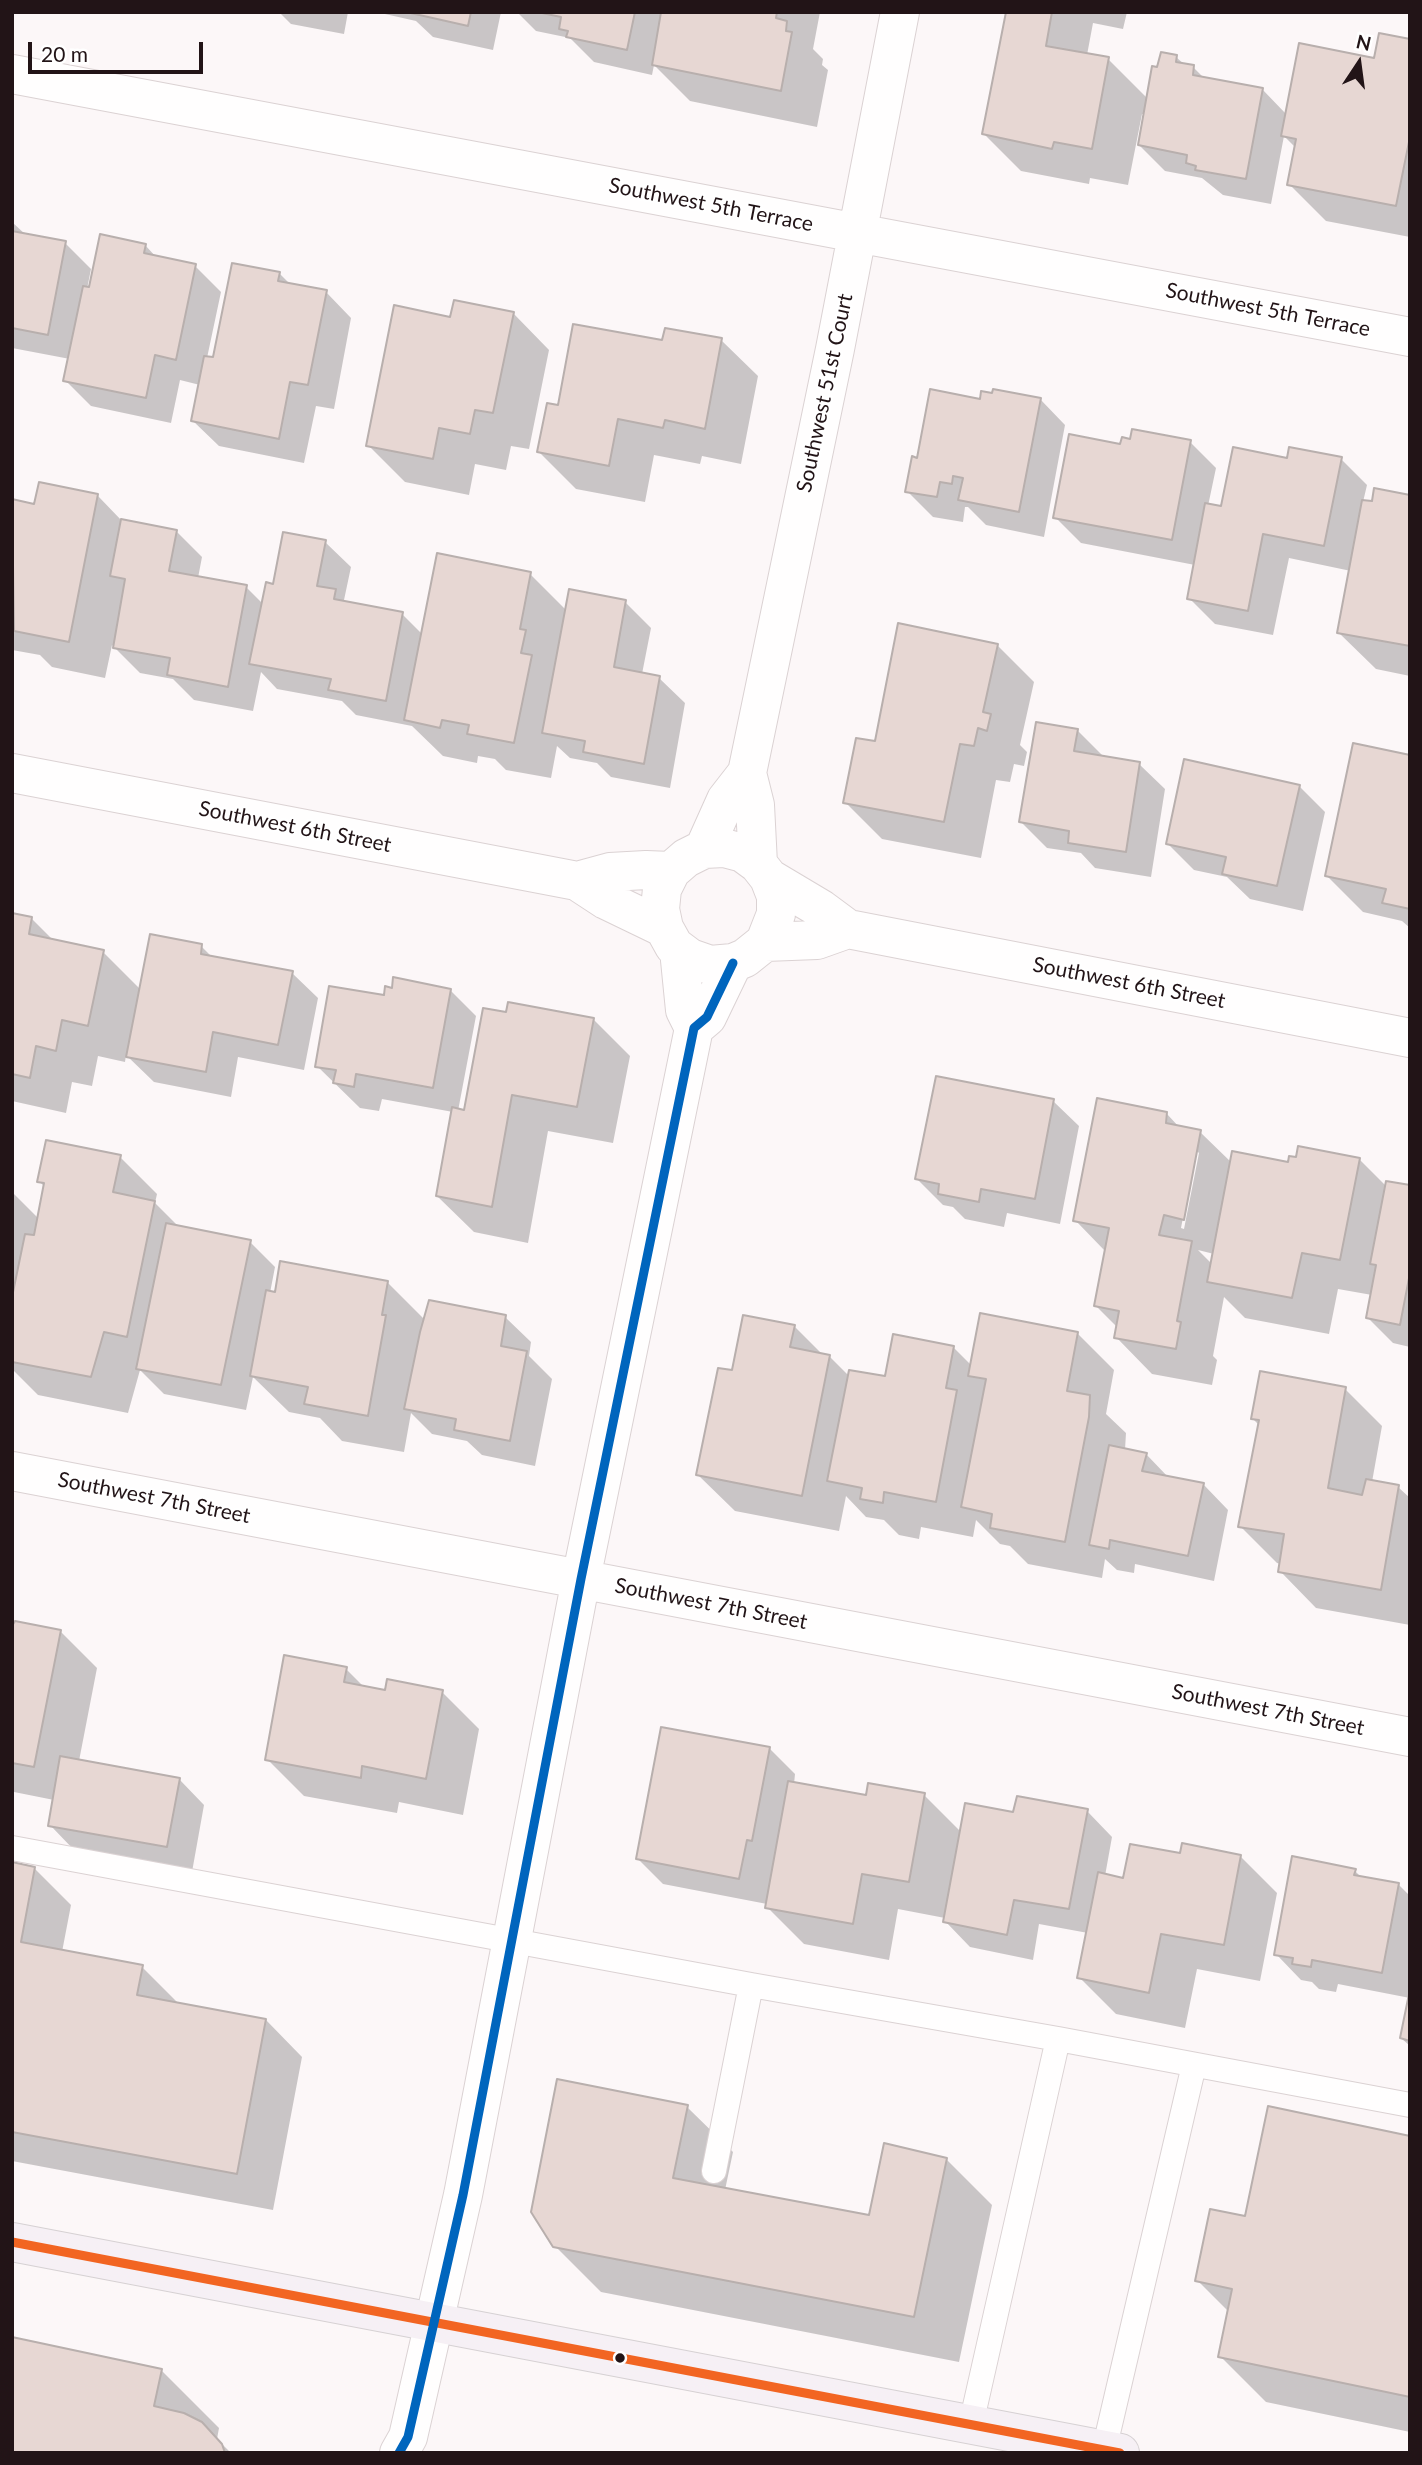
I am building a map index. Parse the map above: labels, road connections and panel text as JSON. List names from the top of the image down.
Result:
{
  "streets": {
    "street": [
      "Southwest 5th Terrace",
      "Southwest 51st Court",
      "Southwest 6th Street",
      "Southwest 7th Street"
    ]
  },
  "crossings": [
    ["Southwest 5th Terrace", "Southwest 51st Court"],
    ["Southwest 51st Court", "Southwest 6th Street"]
  ],
  "scale_bar": "20 m",
  "north": "top"
}
